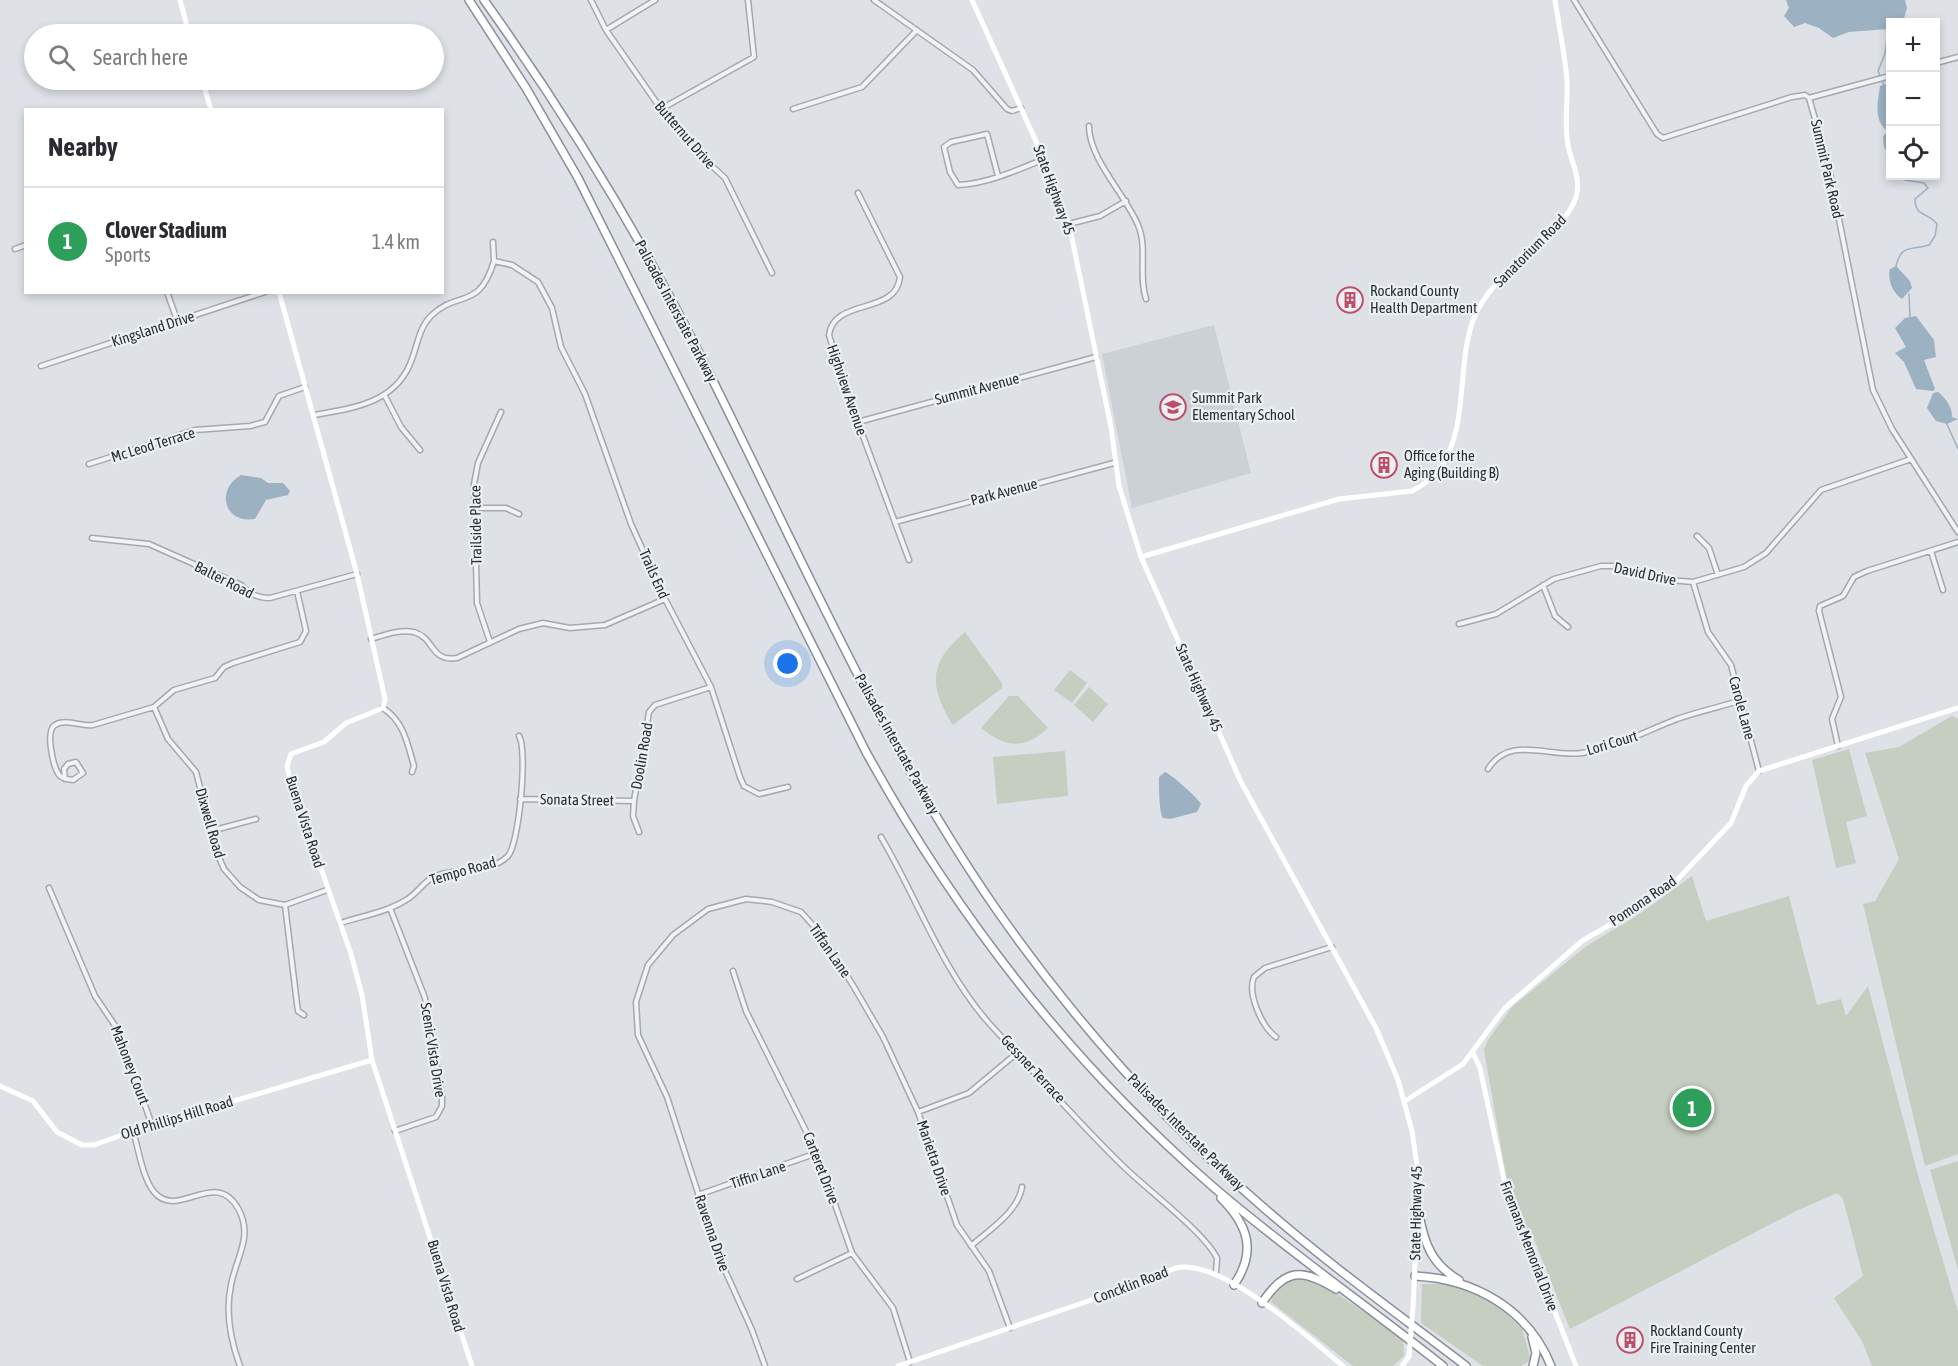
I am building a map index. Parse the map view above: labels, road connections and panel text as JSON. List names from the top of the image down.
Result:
{
  "streets": {
    "highway": ["Palisades Interstate Parkway"],
    "street": [
      "Butternut Drive",
      "Summit Park Road",
      "State Highway 45",
      "Sanatorium Road",
      "Kingsland Drive",
      "Summit Avenue",
      "Highview Avenue",
      "Mc Leod Terrace",
      "Park Avenue",
      "Trailside Place",
      "Trails End",
      "David Drive",
      "Balter Road",
      "Carole Lane",
      "Lori Court",
      "Doolin Road",
      "Sonata Street",
      "Buena Vista Road",
      "Dixwell Road",
      "Tempo Road",
      "Pomona Road",
      "Tiffan Lane",
      "Scenic Vista Drive",
      "Mahoney Court",
      "Gessner Terrace",
      "Old Phillips Hill Road",
      "Marietta Drive",
      "Carteret Drive",
      "Tiffin Lane",
      "Ravenna Drive",
      "Firemans Memorial Drive",
      "Concklin Road"
    ]
  },
  "crossings": [
    ["Summit Park Road", "David Drive"],
    ["State Highway 45", "Sanatorium Road"],
    ["State Highway 45", "Summit Avenue"],
    ["State Highway 45", "Park Avenue"],
    ["State Highway 45", "Pomona Road"],
    ["Summit Avenue", "Highview Avenue"],
    ["Highview Avenue", "Park Avenue"],
    ["Trails End", "Doolin Road"],
    ["David Drive", "Carole Lane"],
    ["Carole Lane", "Lori Court"],
    ["Carole Lane", "Pomona Road"],
    ["Doolin Road", "Sonata Street"],
    ["Sonata Street", "Tempo Road"],
    ["Buena Vista Road", "Tempo Road"],
    ["Buena Vista Road", "Scenic Vista Drive"],
    ["Buena Vista Road", "Old Phillips Hill Road"],
    ["Tempo Road", "Scenic Vista Drive"],
    ["Pomona Road", "Firemans Memorial Drive"],
    ["Tiffan Lane", "Marietta Drive"],
    ["Tiffan Lane", "Ravenna Drive"],
    ["Mahoney Court", "Old Phillips Hill Road"],
    ["Gessner Terrace", "Concklin Road"],
    ["Marietta Drive", "Concklin Road"],
    ["Carteret Drive", "Tiffin Lane"],
    ["Carteret Drive", "Concklin Road"],
    ["Tiffin Lane", "Ravenna Drive"]
  ],
  "places": {
    "building": ["Rockand County Health Department", "Office for the Aging (Building B)", "Rockland County Fire Training Center"],
    "school or university": ["Summit Park Elementary School"]
  },
  "page": {
    "map_buttons": ["+", "−"],
    "search": "Search here",
    "heading": "Nearby",
    "list": [
      {
        "mark": "1",
        "name": "Clover Stadium",
        "note": "Sports",
        "value": "1.4 km"
      }
    ],
    "pins": "1"
  }
}
